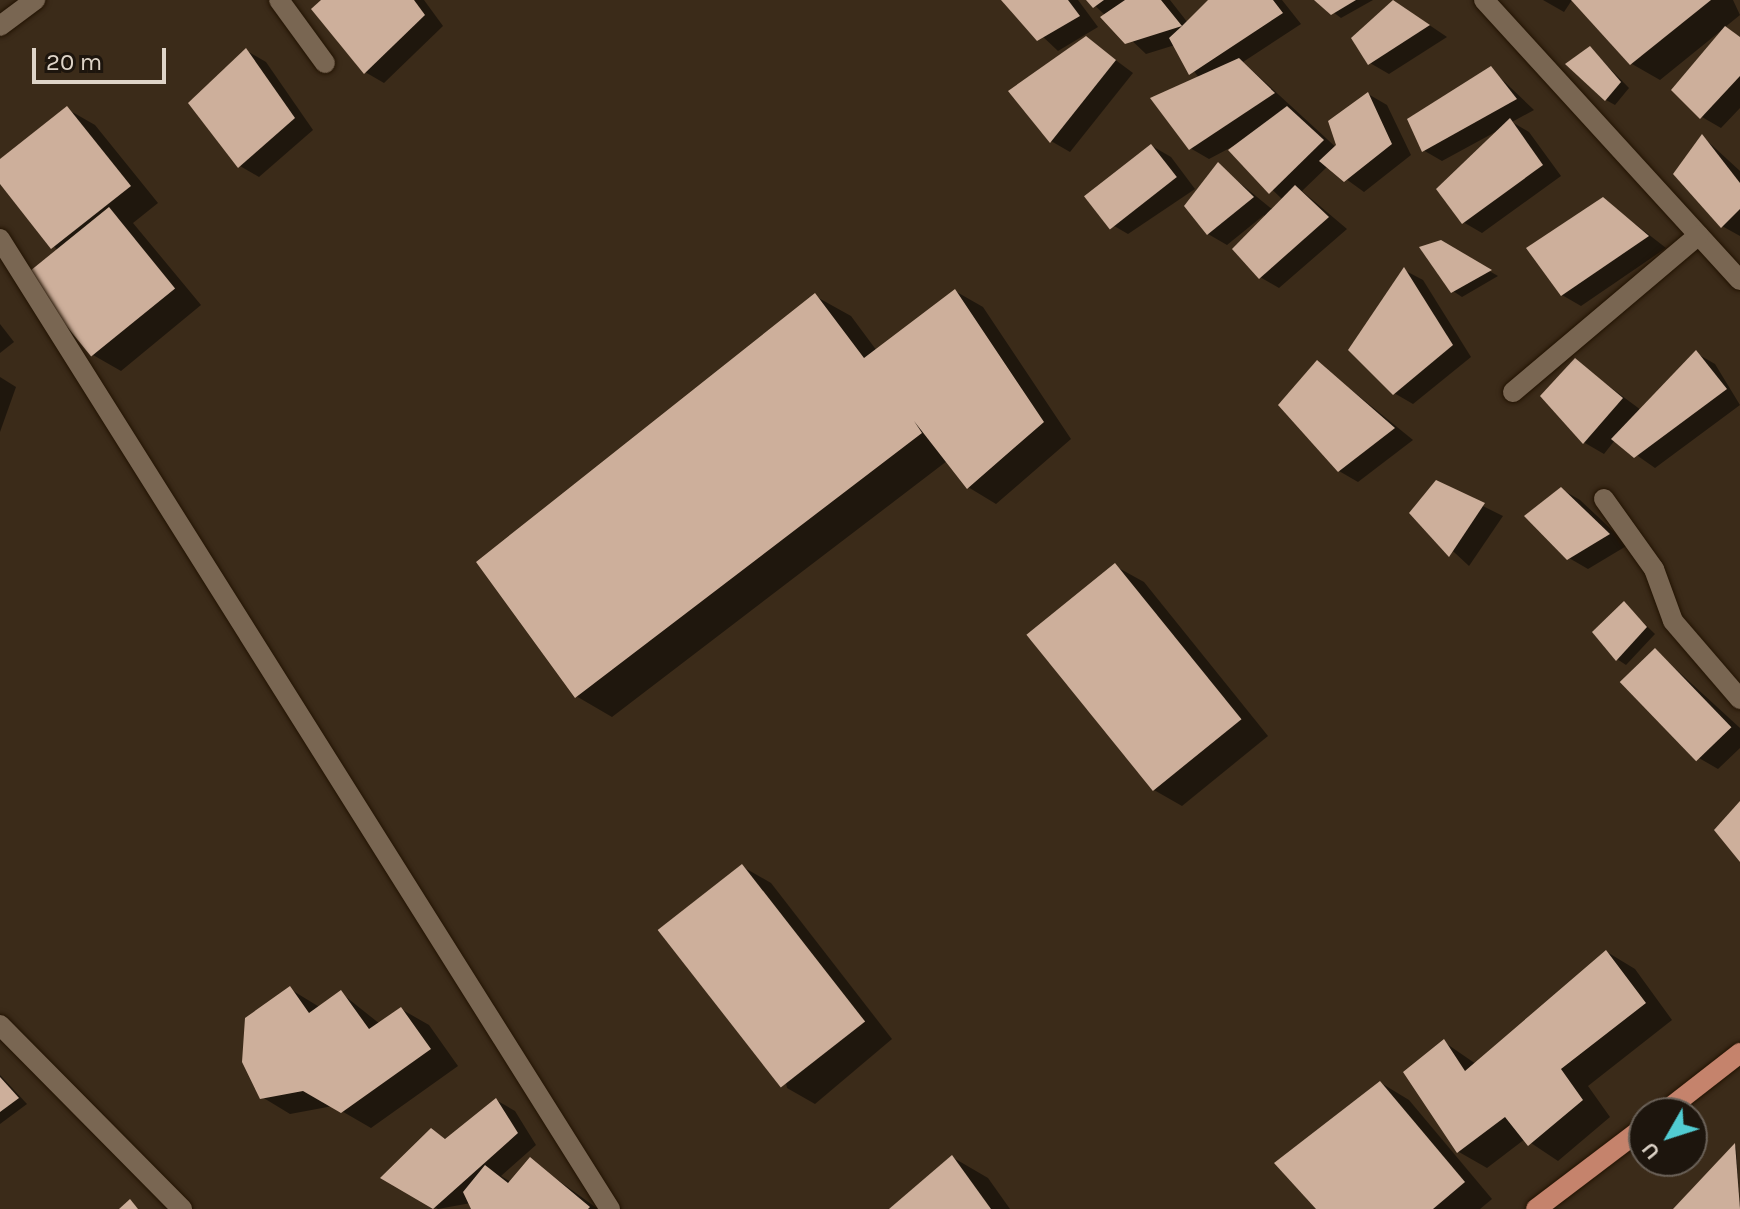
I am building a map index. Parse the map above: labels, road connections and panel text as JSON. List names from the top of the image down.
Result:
{
  "scale_bar": "20 m",
  "north": "bottom left"
}
